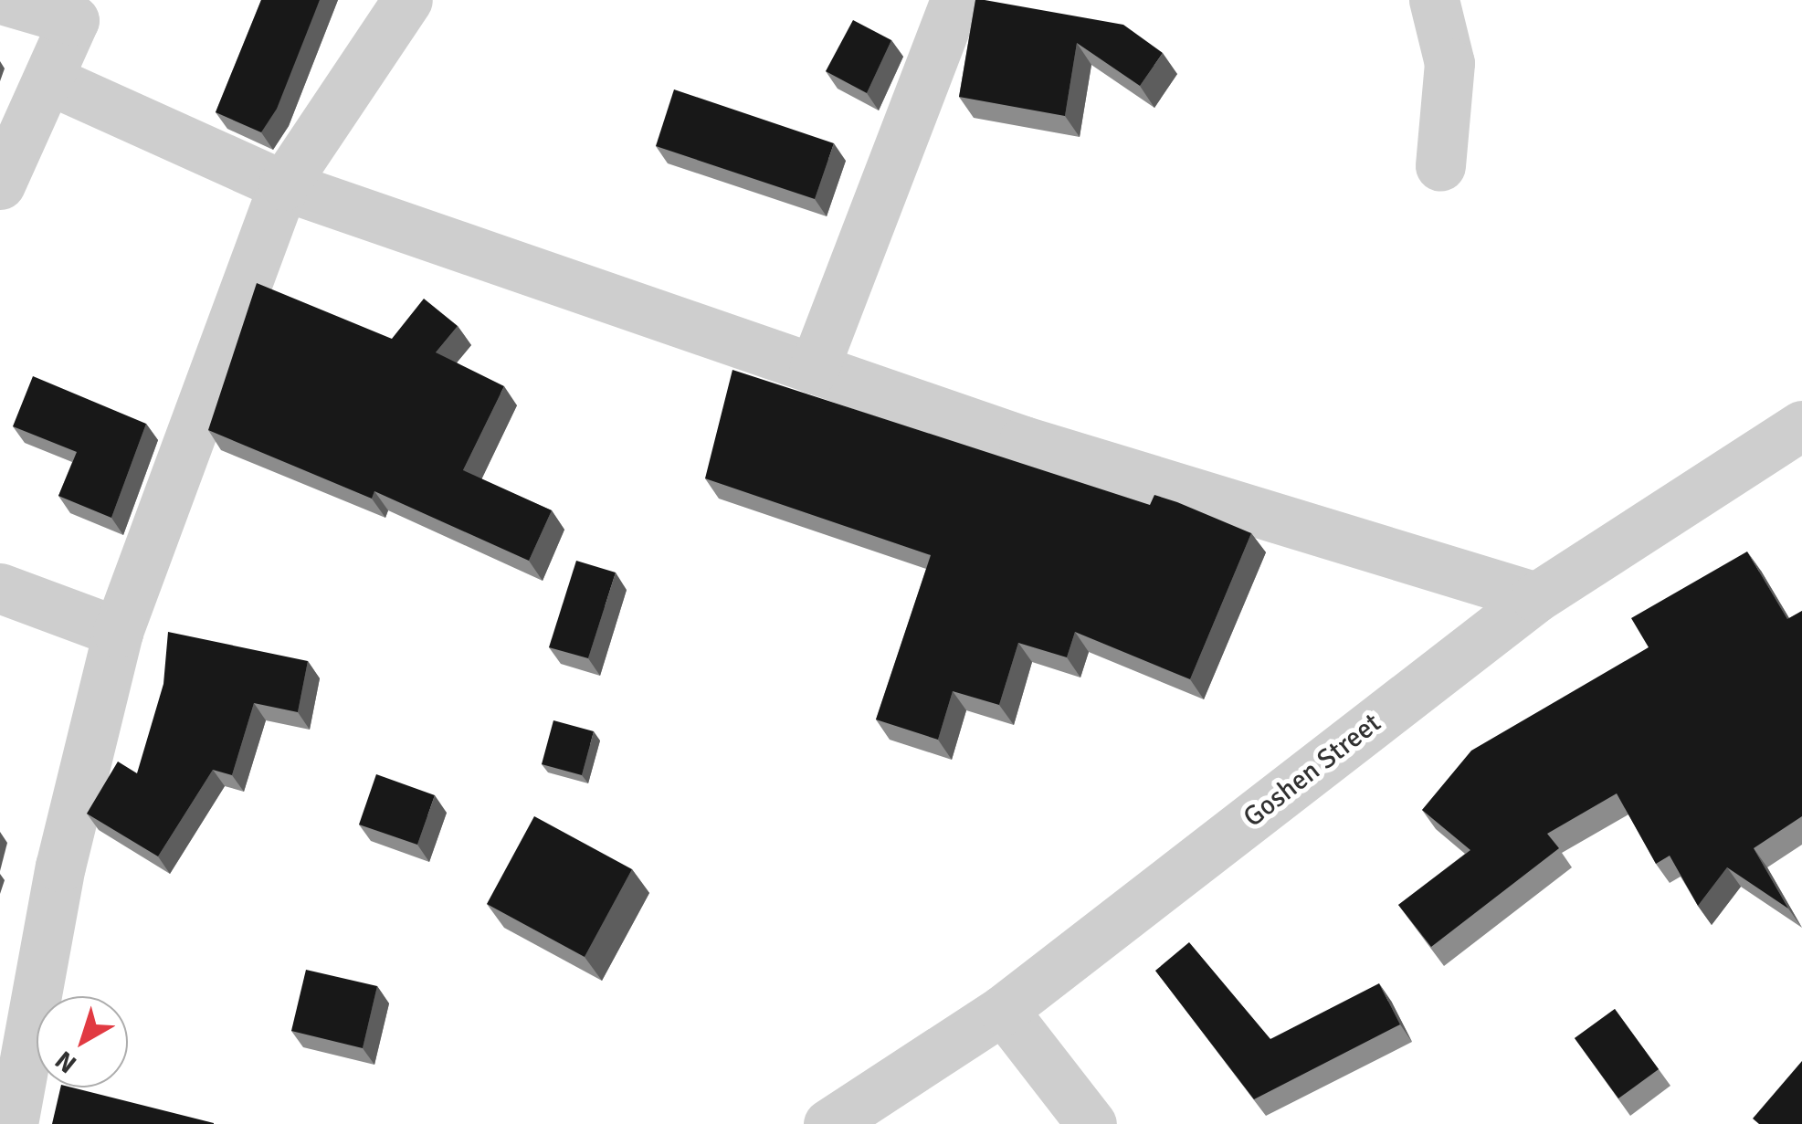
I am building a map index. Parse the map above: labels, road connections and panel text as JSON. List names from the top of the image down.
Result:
{
  "streets": {
    "street": ["Goshen Street"]
  },
  "north": "bottom left"
}
